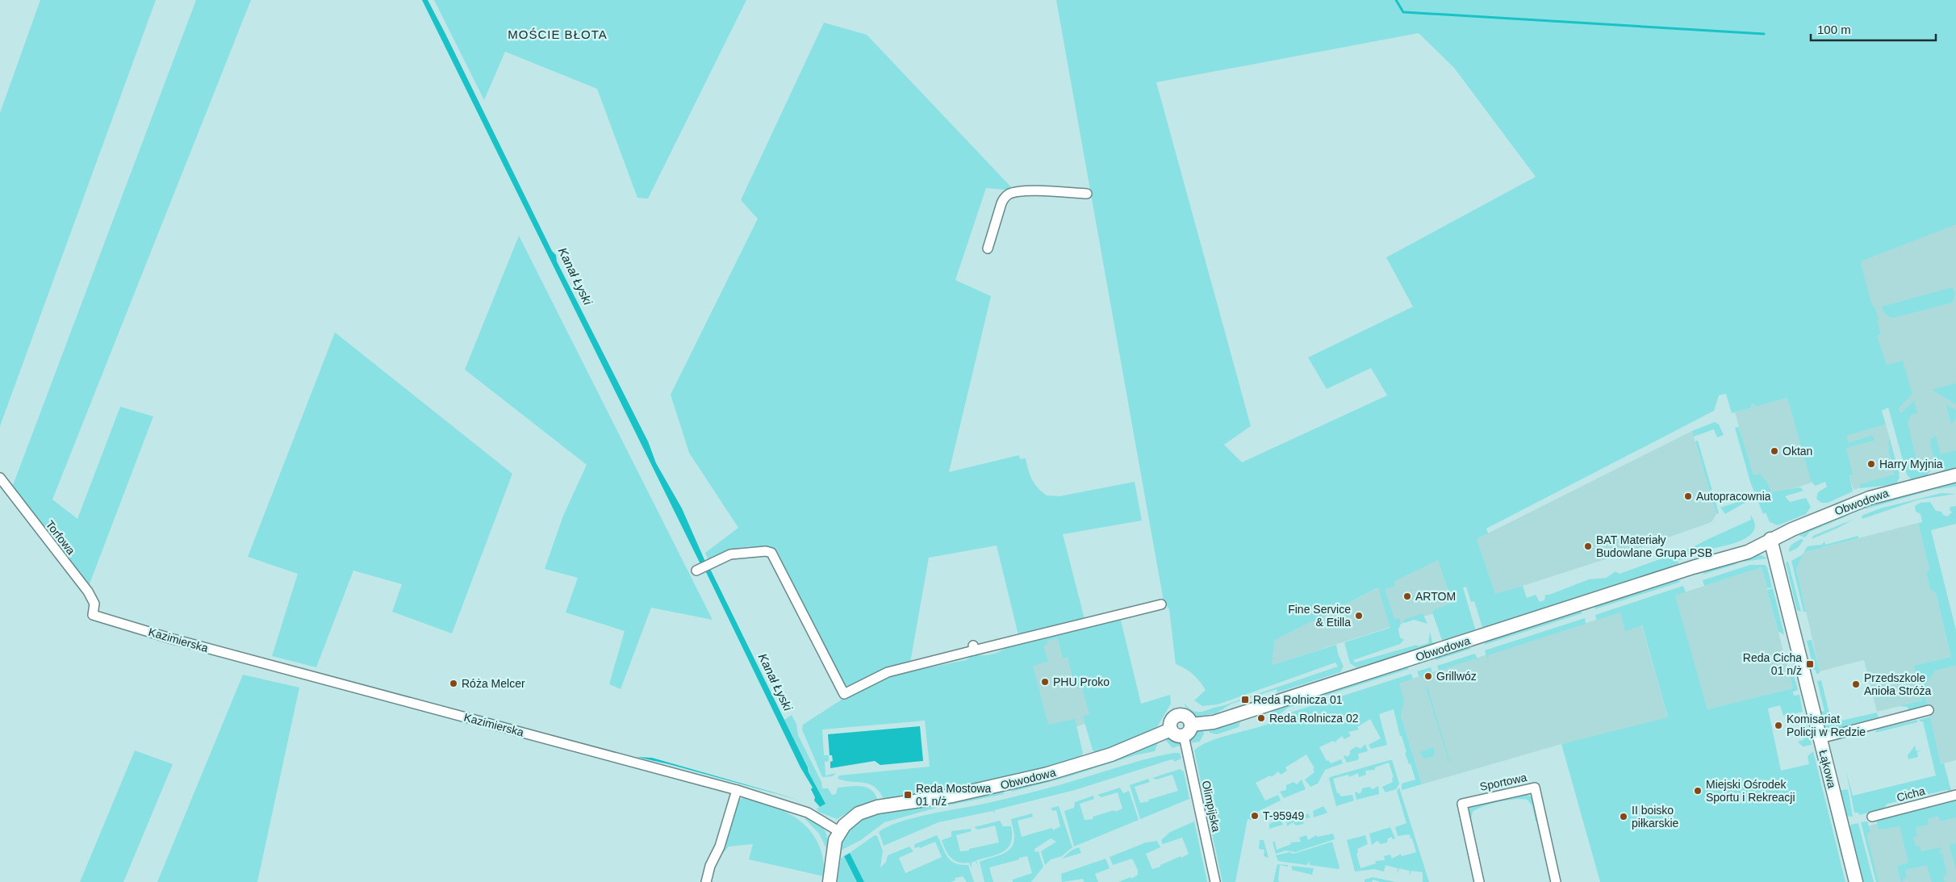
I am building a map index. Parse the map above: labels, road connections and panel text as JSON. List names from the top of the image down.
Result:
{
  "streets": {
    "main road": ["Obwodowa", "Łąkowa"],
    "street": [
      "Torfowa",
      "Kazimierska",
      "Sportowa",
      "Cicha",
      "Olimpijska"
    ]
  },
  "crossings": [
    ["Obwodowa", "Kazimierska"],
    ["Obwodowa", "Łąkowa"],
    ["Obwodowa", "Olimpijska"],
    ["Torfowa", "Kazimierska"]
  ],
  "districts": ["MOŚCIE BŁOTA"],
  "water": ["Kanał Łyski"],
  "places": {
    "other": [
      "Oktan",
      "Harry Myjnia",
      "Autopracownia",
      "BAT Materiały Budowlane Grupa PSB",
      "ARTOM",
      "Fine Service & Etilla",
      "Grillwóz",
      "PHU Proko",
      "Róża Melcer",
      "Przedszkole Anioła Stróża",
      "Reda Rolnicza 02",
      "Komisariat Policji w Redzie",
      "Miejski Ośrodek Sportu i Rekreacji",
      "T-95949",
      "II boisko piłkarskie"
    ],
    "transit": ["Reda Cicha 01 n/ż", "Reda Rolnicza 01", "Reda Mostowa 01 n/ż"]
  },
  "scale_bar": "100 m"
}
